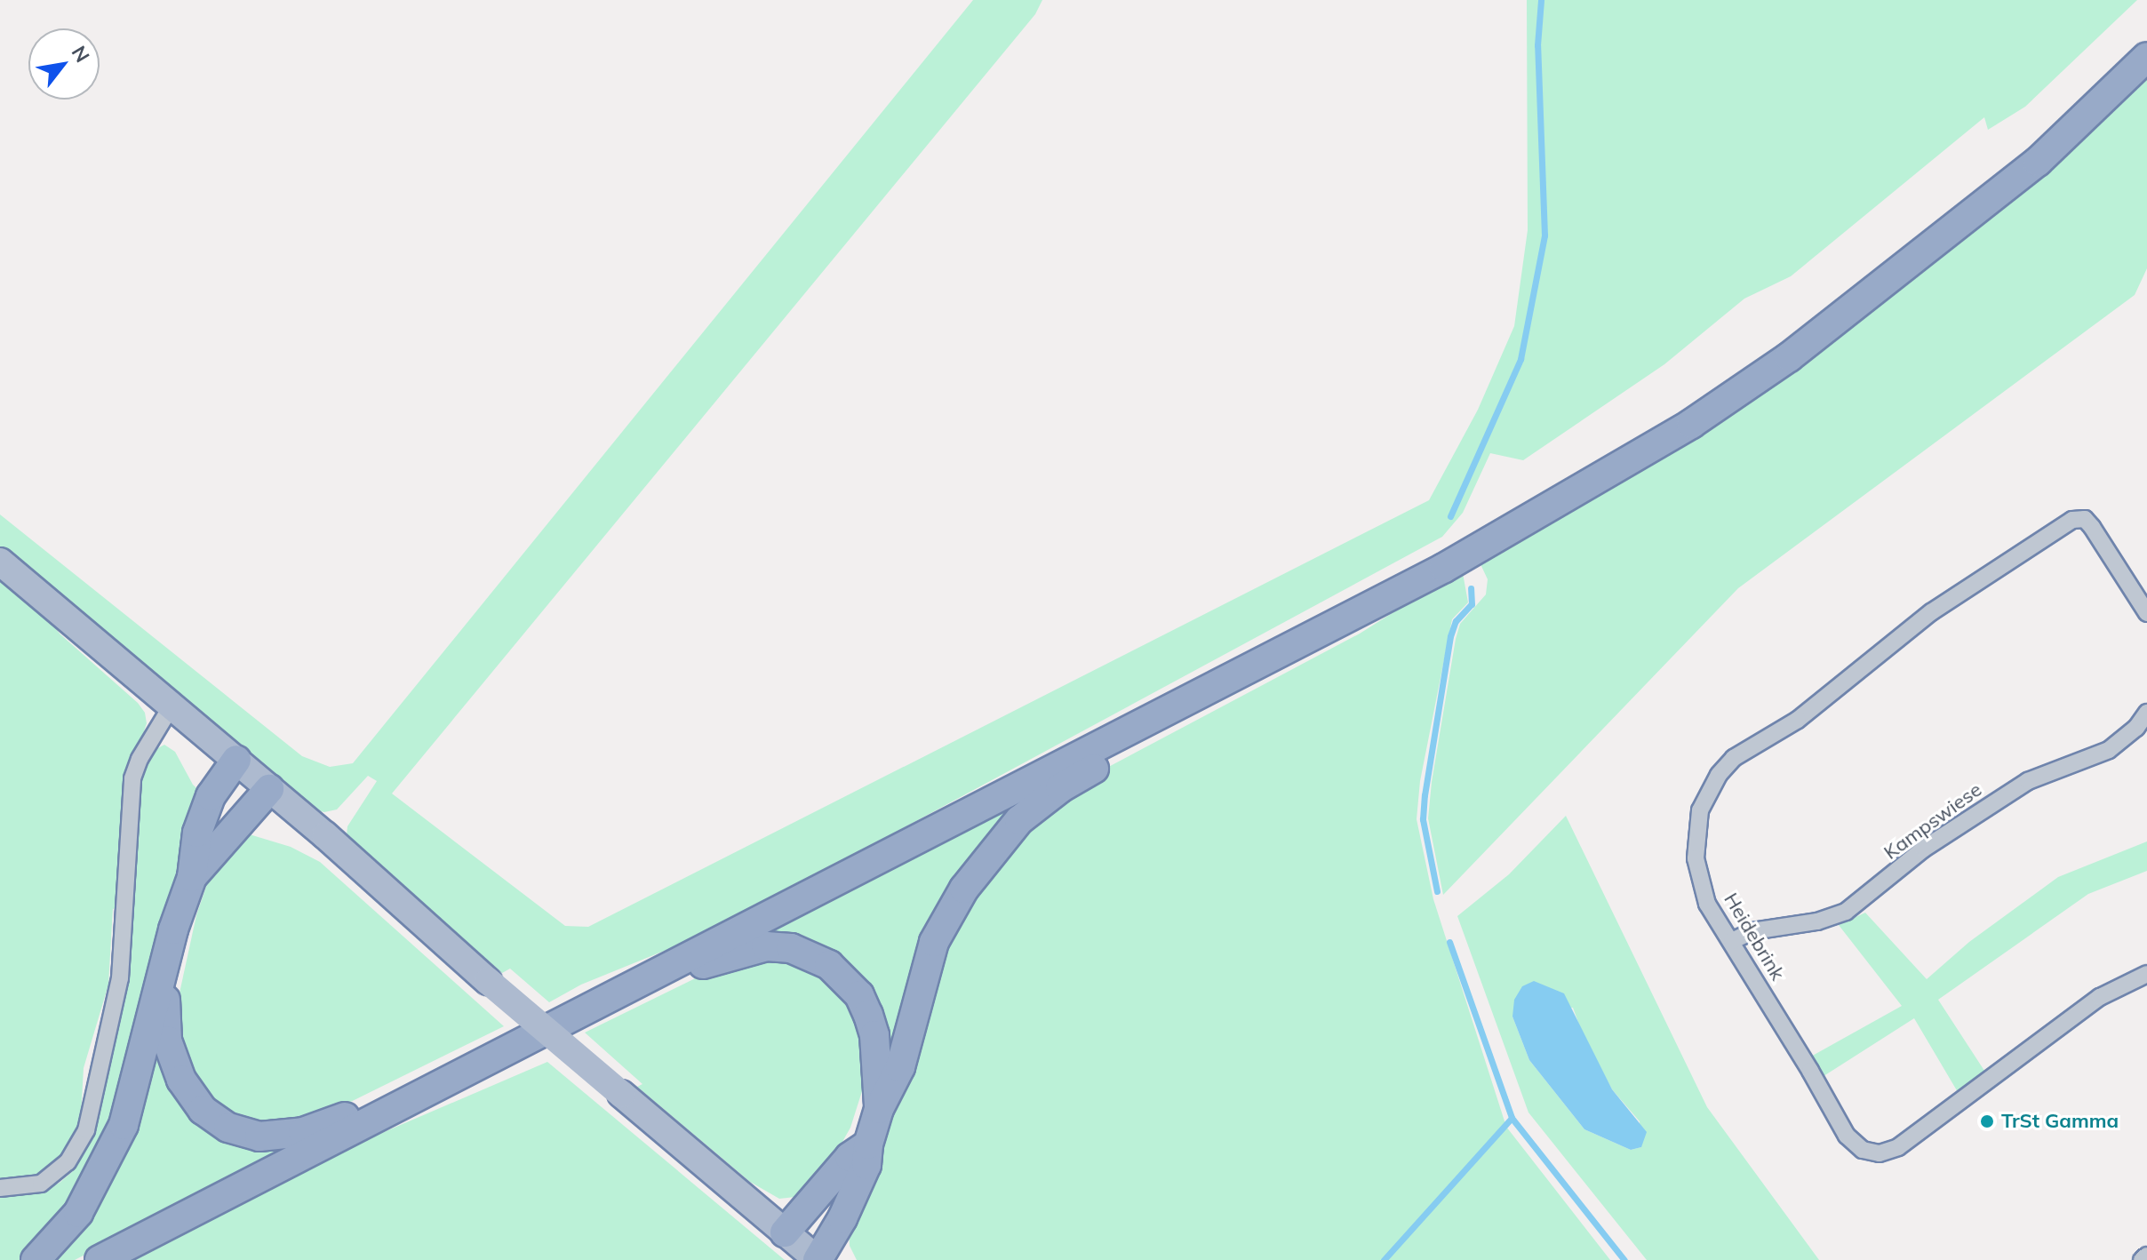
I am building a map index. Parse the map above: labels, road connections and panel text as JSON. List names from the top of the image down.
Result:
{
  "streets": {
    "street": ["Kampswiese", "Heidebrink"]
  },
  "crossings": [
    ["Kampswiese", "Heidebrink"]
  ],
  "places": ["TrSt Gamma"],
  "north": "top right"
}
